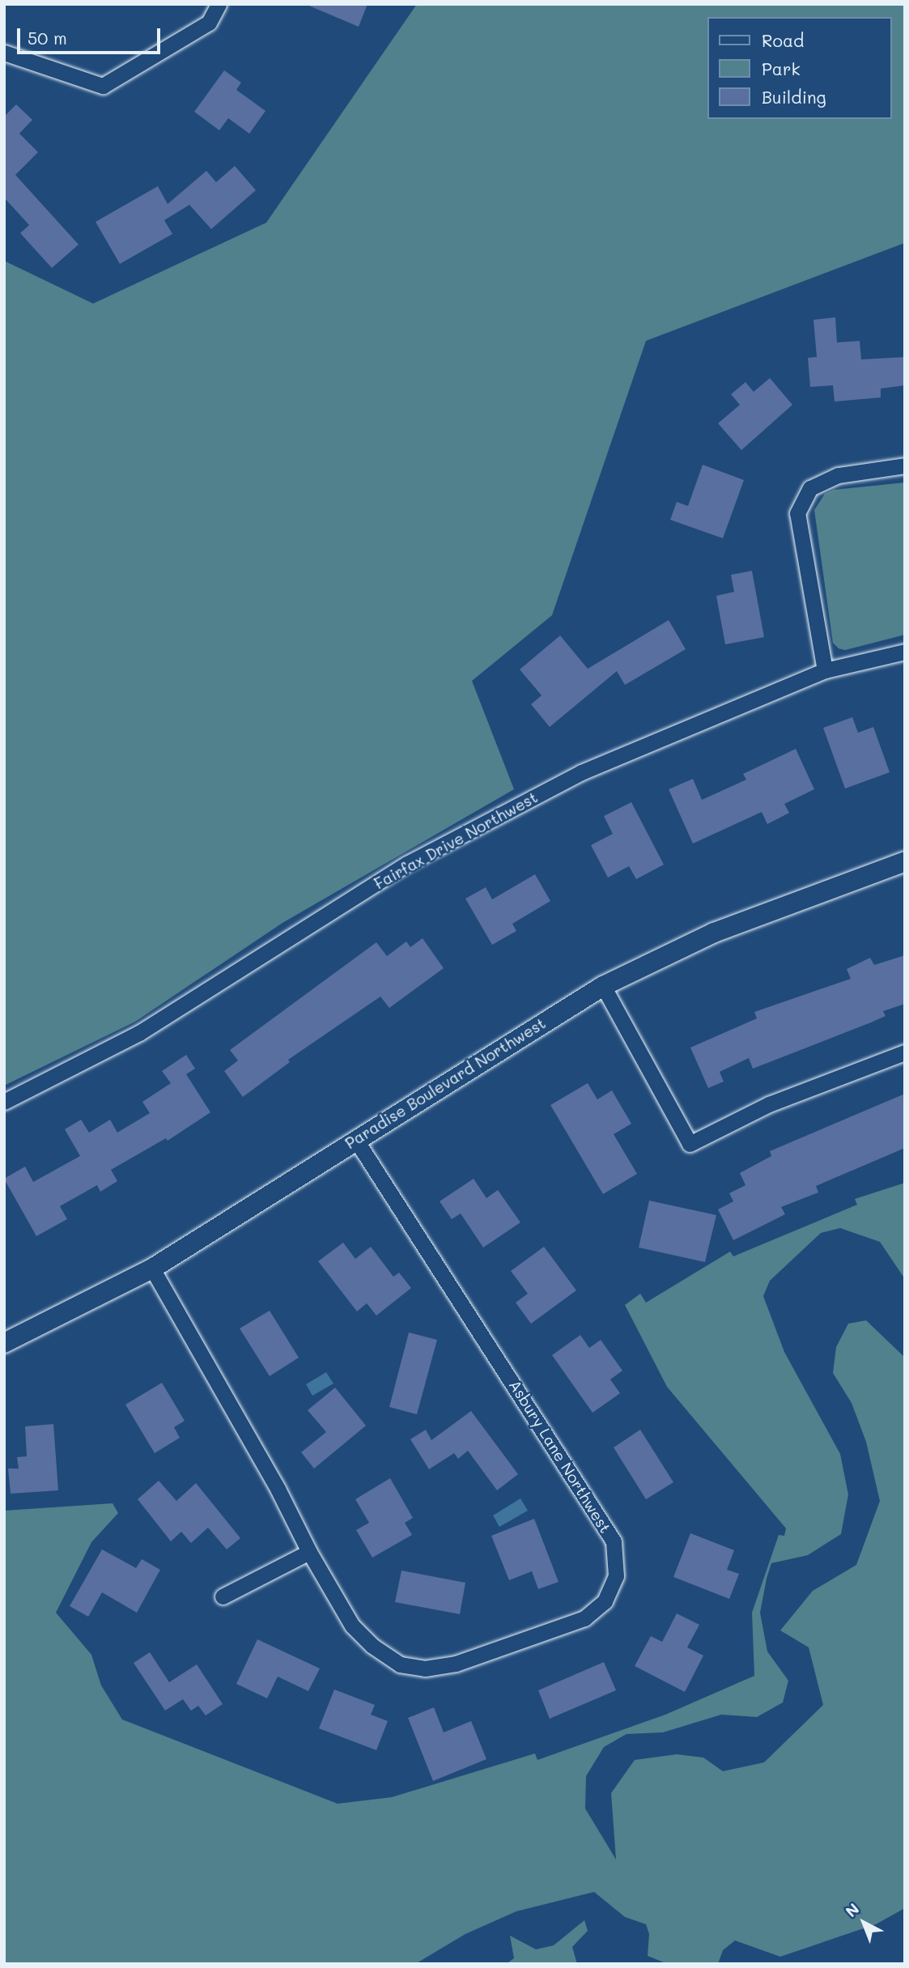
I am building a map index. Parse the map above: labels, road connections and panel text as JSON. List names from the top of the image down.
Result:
{
  "streets": {
    "street": ["Fairfax Drive Northwest", "Paradise Boulevard Northwest", "Asbury Lane Northwest"]
  },
  "crossings": [
    ["Paradise Boulevard Northwest", "Asbury Lane Northwest"]
  ],
  "legend": ["Road", "Park", "Building"],
  "scale_bar": "50 m",
  "north": "top left"
}
